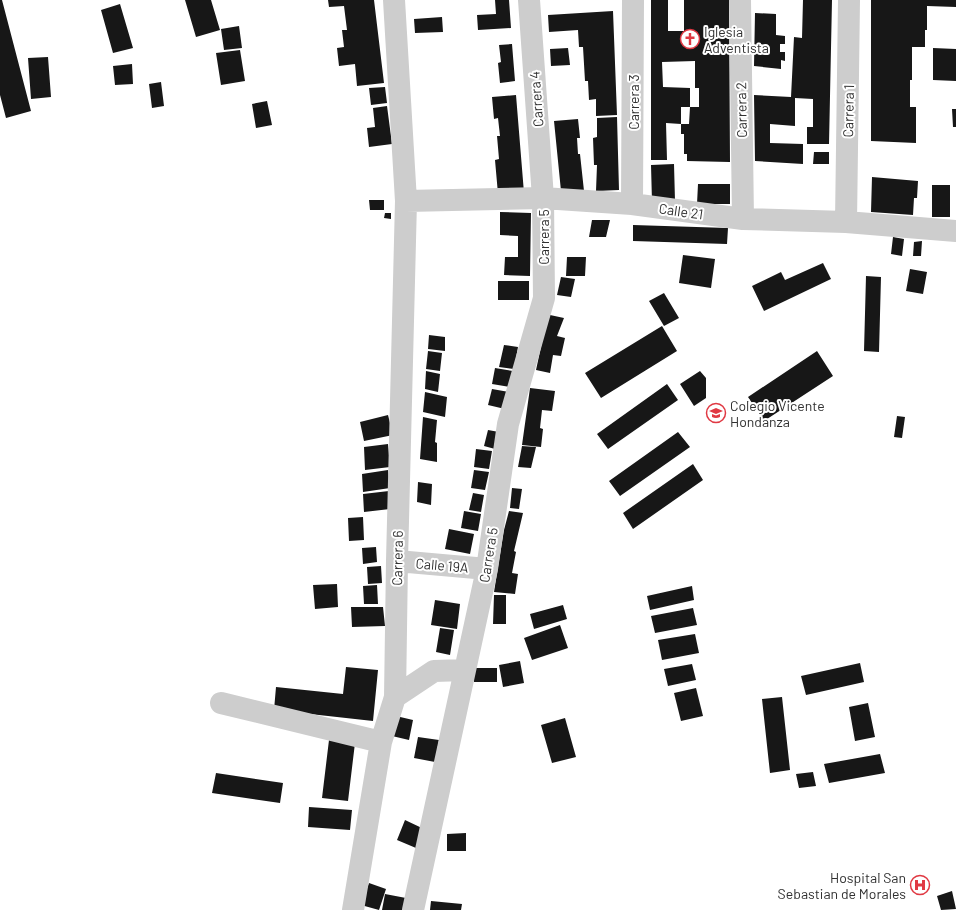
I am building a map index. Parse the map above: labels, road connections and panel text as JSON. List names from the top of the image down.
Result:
{
  "streets": {
    "street": [
      "Carrera 4",
      "Carrera 3",
      "Carrera 2",
      "Carrera 1",
      "Calle 21",
      "Carrera 5",
      "Carrera 6",
      "Calle 19A"
    ]
  },
  "crossings": [
    ["Carrera 4", "Calle 21"],
    ["Carrera 4", "Carrera 5"],
    ["Carrera 3", "Calle 21"],
    ["Carrera 2", "Calle 21"],
    ["Carrera 1", "Calle 21"],
    ["Calle 21", "Carrera 5"],
    ["Calle 21", "Carrera 6"],
    ["Carrera 5", "Calle 19A"],
    ["Carrera 6", "Calle 19A"]
  ],
  "places": {
    "church": ["Iglesia Adventista"],
    "school or university": ["Colegio Vicente Hondanza"],
    "hospital": ["Hospital San Sebastian de Morales"]
  }
}
